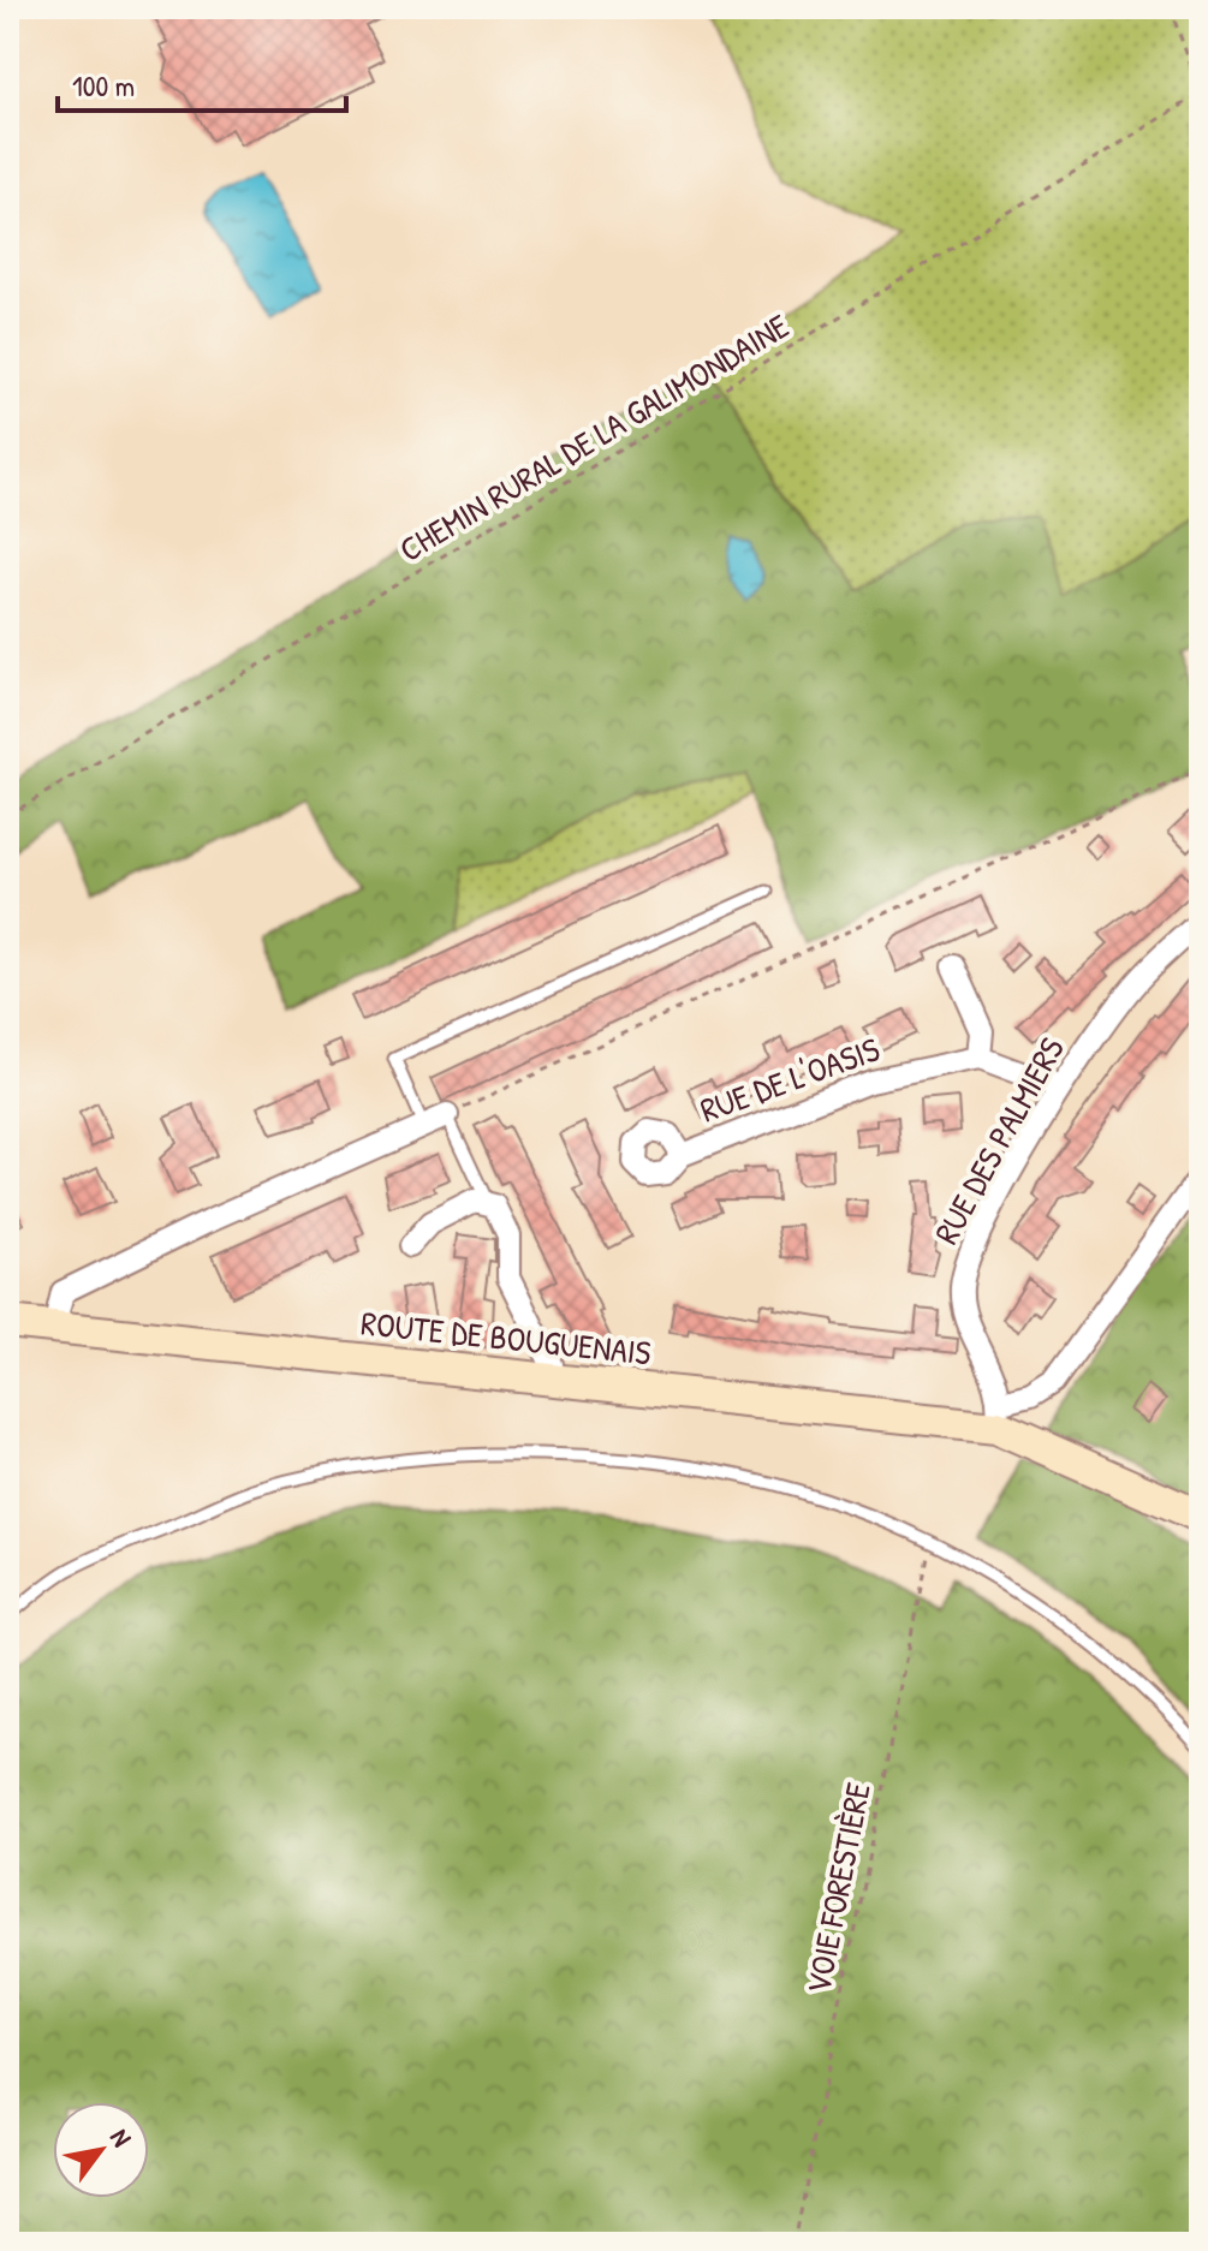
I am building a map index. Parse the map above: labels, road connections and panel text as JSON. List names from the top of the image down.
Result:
{
  "streets": {
    "street": ["RUE DE L'OASIS", "RUE DES PALMIERS", "ROUTE DE BOUGUENAIS"],
    "path": ["CHEMIN RURAL DE LA GALIMONDAINE", "VOIE FORESTIÈRE"]
  },
  "crossings": [
    ["RUE DES PALMIERS", "ROUTE DE BOUGUENAIS"]
  ],
  "scale_bar": "100 m",
  "north": "top right"
}
